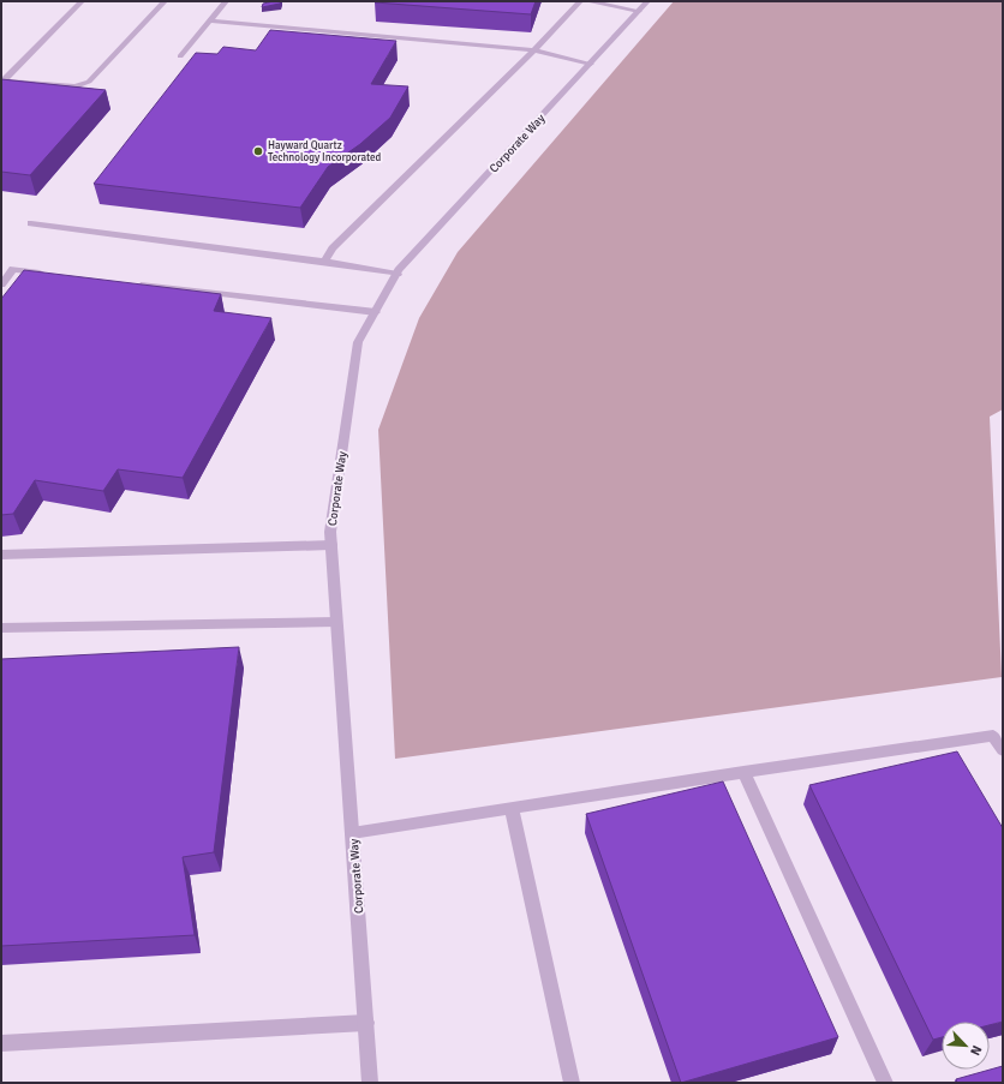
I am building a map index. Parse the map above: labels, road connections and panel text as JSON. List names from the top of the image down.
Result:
{
  "streets": {
    "street": ["Corporate Way"]
  },
  "places": ["Hayward Quartz Technology Incorporated"],
  "north": "bottom right"
}
